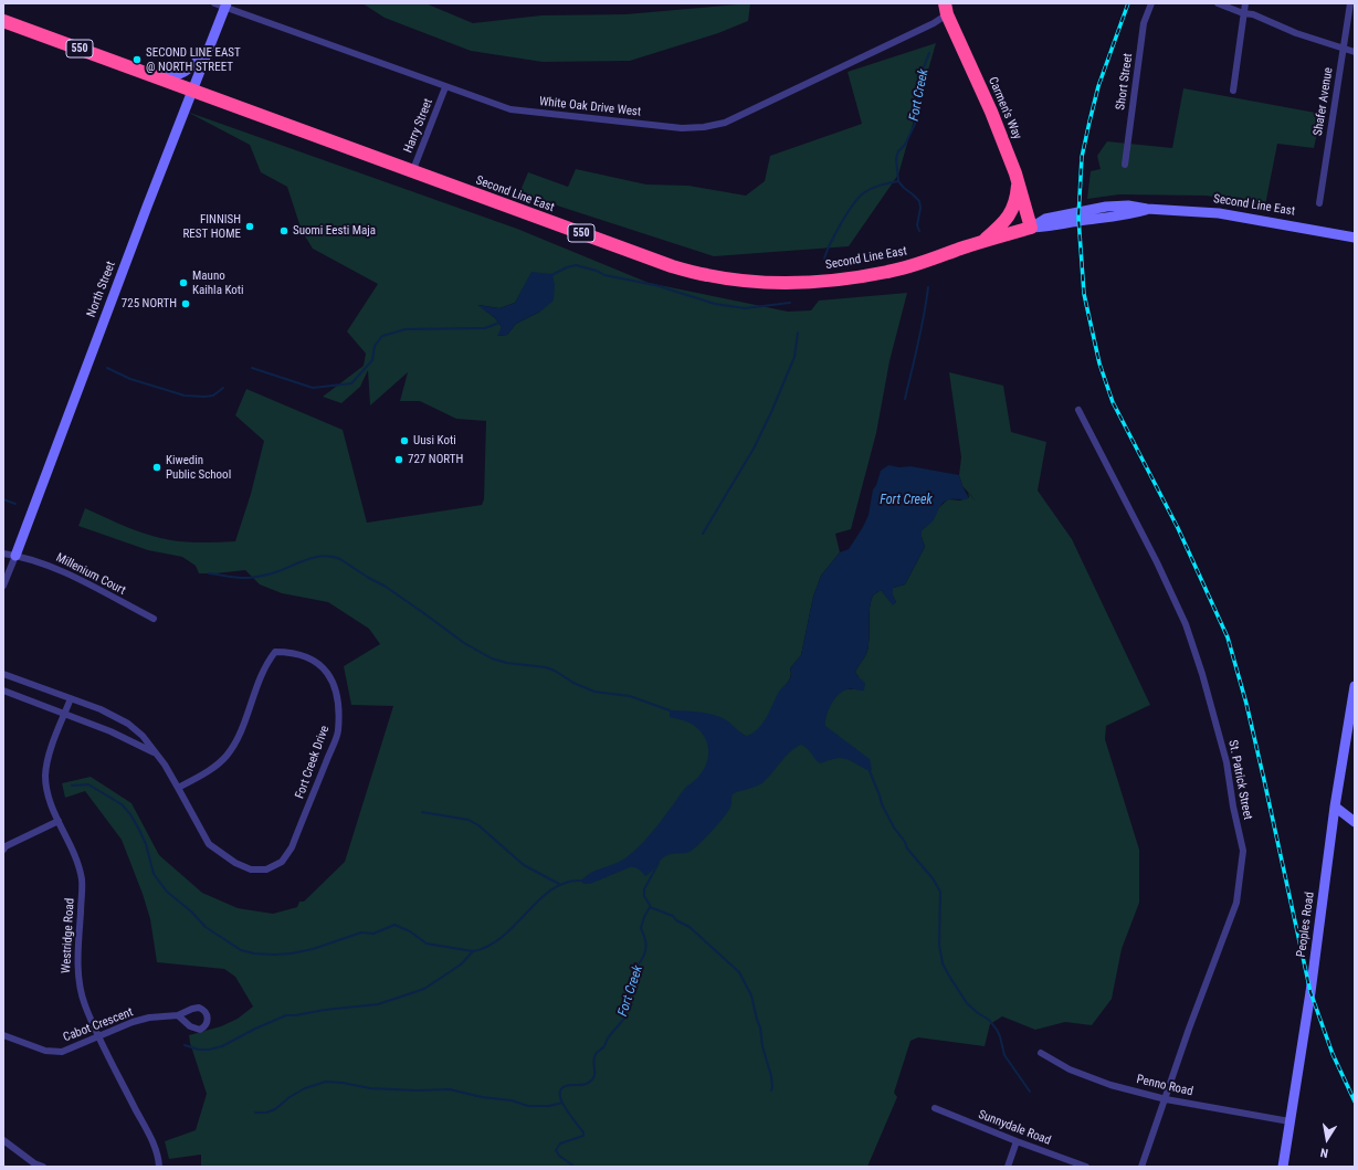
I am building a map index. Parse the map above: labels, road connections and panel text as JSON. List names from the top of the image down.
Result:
{
  "streets": {
    "highway": ["550", "Carmen's Way", "Second Line East"],
    "main road": ["North Street", "Peoples Road"],
    "street": [
      "Short Street",
      "Shafer Avenue",
      "White Oak Drive West",
      "Harry Street",
      "Millenium Court",
      "Fort Creek Drive",
      "St. Patrick Street",
      "Westridge Road",
      "Cabot Crescent",
      "Penno Road",
      "Sunnydale Road"
    ]
  },
  "crossings": [
    ["White Oak Drive West", "Carmen's Way"],
    ["White Oak Drive West", "Harry Street"],
    ["White Oak Drive West", "North Street"],
    ["Carmen's Way", "Second Line East"],
    ["Harry Street", "Second Line East"],
    ["Second Line East", "North Street"],
    ["North Street", "Millenium Court"],
    ["Fort Creek Drive", "Westridge Road"],
    ["St. Patrick Street", "Penno Road"],
    ["Peoples Road", "Penno Road"],
    ["Westridge Road", "Cabot Crescent"]
  ],
  "water": ["Fort Creek"],
  "places": [
    "SECOND LINE EAST @ NORTH STREET",
    "FINNISH REST HOME",
    "Suomi Eesti Maja",
    "Mauno Kaihla Koti",
    "725 NORTH",
    "Uusi Koti",
    "727 NORTH",
    "Kiwedin Public School"
  ],
  "north": "bottom"
}
